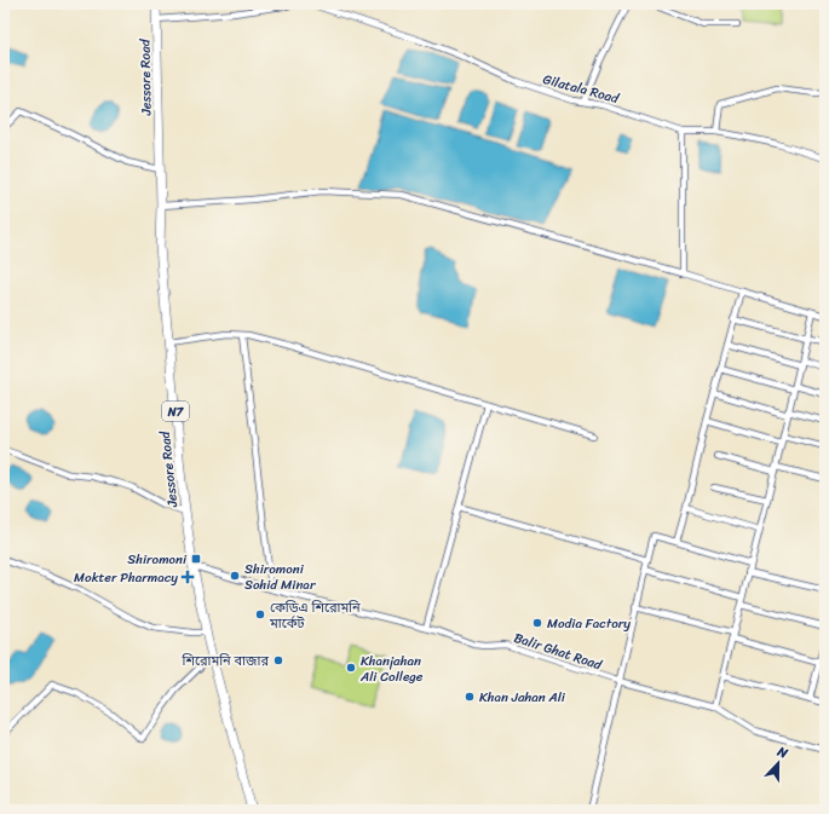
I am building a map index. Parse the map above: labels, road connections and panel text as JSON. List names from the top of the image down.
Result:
{
  "streets": {
    "highway": ["Jessore Road", "N7"],
    "street": ["Gilatala Road", "Balir Ghat Road"]
  },
  "crossings": [
    ["Jessore Road", "Balir Ghat Road"]
  ],
  "places": {
    "transit": ["Shiromoni"],
    "other": [
      "Shiromoni Sohid Minar",
      "কেডিএ শিরোমনি মার্কেট",
      "Modia Factory",
      "শিরোমনি বাজার",
      "Khanjahan Ali College",
      "Khan Jahan Ali"
    ],
    "health": ["Mokter Pharmacy"]
  },
  "north": "top"
}
